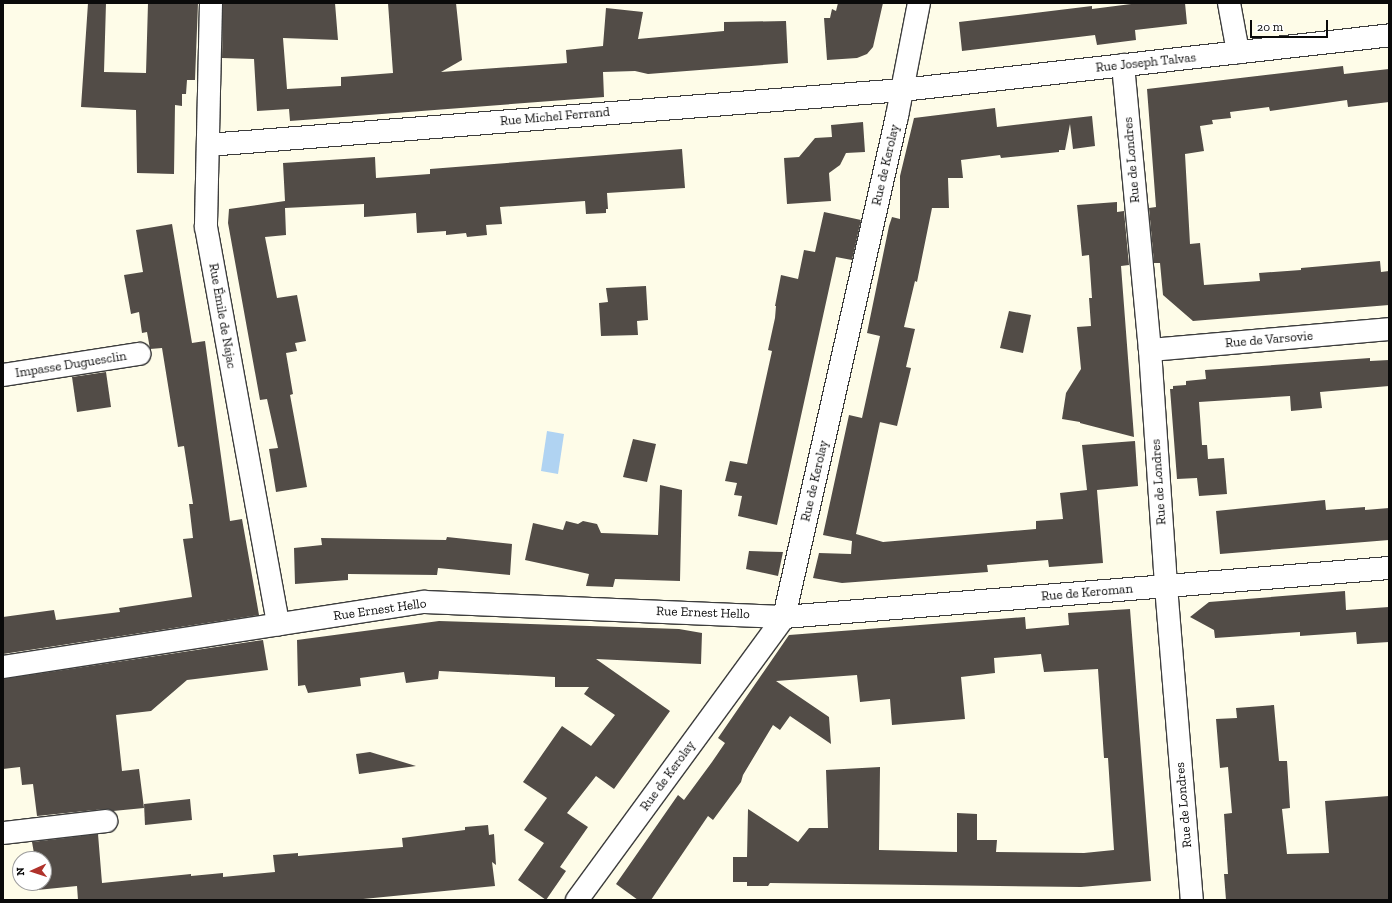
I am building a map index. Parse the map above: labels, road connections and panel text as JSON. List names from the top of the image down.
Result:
{
  "streets": {
    "street": [
      "Rue Joseph Talvas",
      "Rue Michel Ferrand",
      "Rue de Londres",
      "Rue de Kerolay",
      "Rue Émile de Najac",
      "Rue de Varsovie",
      "Impasse Duguesclin",
      "Rue de Keroman",
      "Rue Ernest Hello"
    ]
  },
  "crossings": [
    ["Rue Joseph Talvas", "Rue Michel Ferrand"],
    ["Rue Joseph Talvas", "Rue de Londres"],
    ["Rue Joseph Talvas", "Rue de Kerolay"],
    ["Rue Michel Ferrand", "Rue de Kerolay"],
    ["Rue Michel Ferrand", "Rue Émile de Najac"],
    ["Rue de Londres", "Rue de Varsovie"],
    ["Rue de Londres", "Rue de Keroman"],
    ["Rue de Kerolay", "Rue de Keroman"],
    ["Rue de Kerolay", "Rue Ernest Hello"],
    ["Rue Émile de Najac", "Rue Ernest Hello"],
    ["Rue de Keroman", "Rue Ernest Hello"]
  ],
  "scale_bar": "20 m",
  "north": "left"
}
